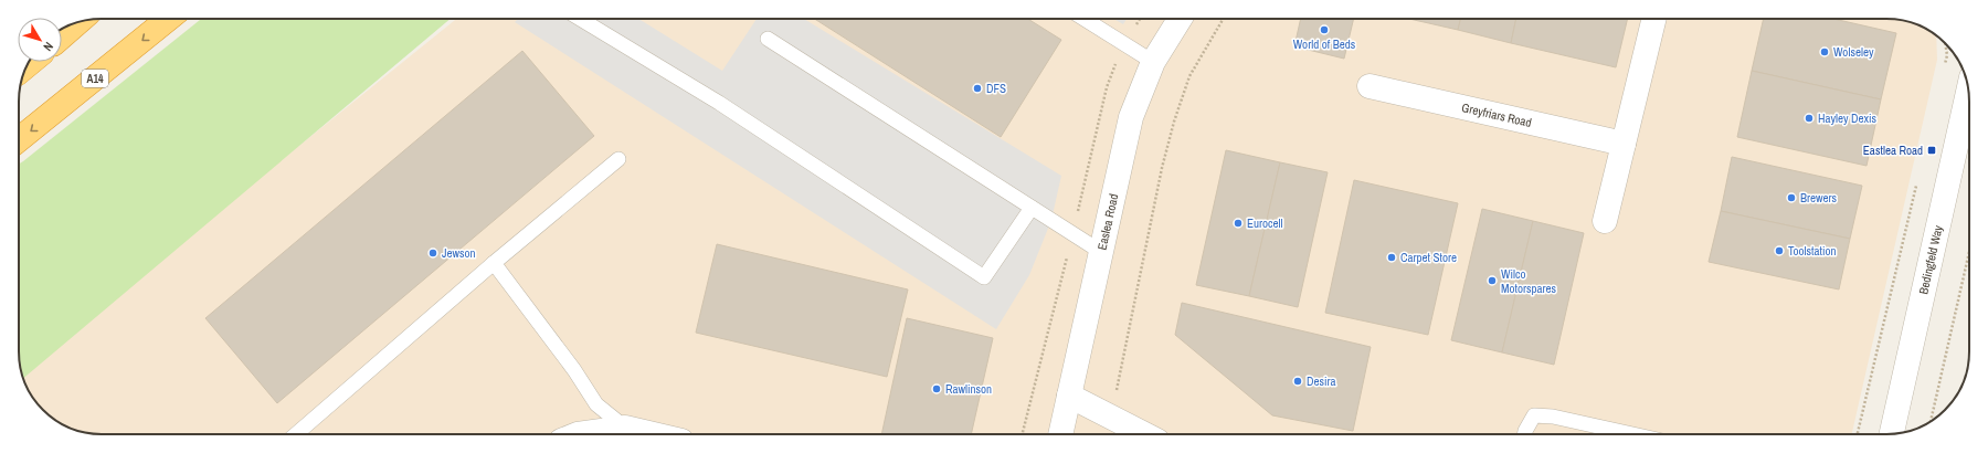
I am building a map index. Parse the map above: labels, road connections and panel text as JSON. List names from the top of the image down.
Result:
{
  "streets": {
    "highway": ["A14"],
    "street": ["Greyfriars Road", "Easlea Road", "Bedingfeld Way"]
  },
  "places": {
    "other": [
      "World of Beds",
      "Wolseley",
      "DFS",
      "Hayley Dexis",
      "Brewers",
      "Eurocell",
      "Toolstation",
      "Jewson",
      "Carpet Store",
      "Wilco Motorspares",
      "Desira",
      "Rawlinson"
    ],
    "transit": ["Eastlea Road"]
  },
  "north": "bottom right"
}
